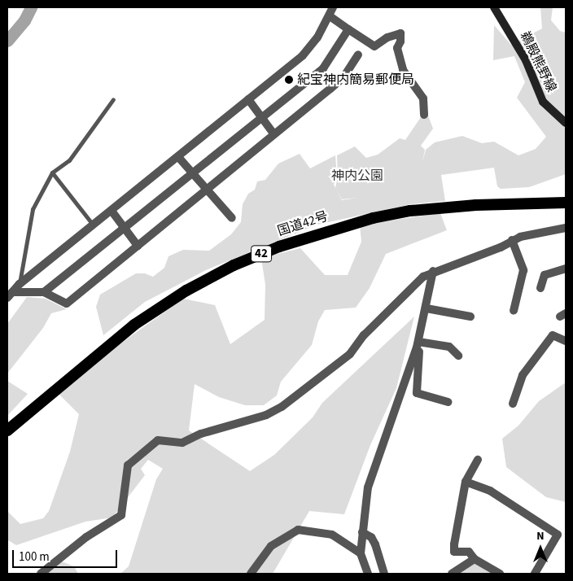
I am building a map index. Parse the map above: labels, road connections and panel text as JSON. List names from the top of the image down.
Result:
{
  "streets": {
    "highway": ["国道42号", "42"],
    "main road": ["鵜殿熊野線"]
  },
  "parks": ["神内公園"],
  "places": ["紀宝神内簡易郵便局"],
  "scale_bar": "100 m",
  "north": "top"
}
